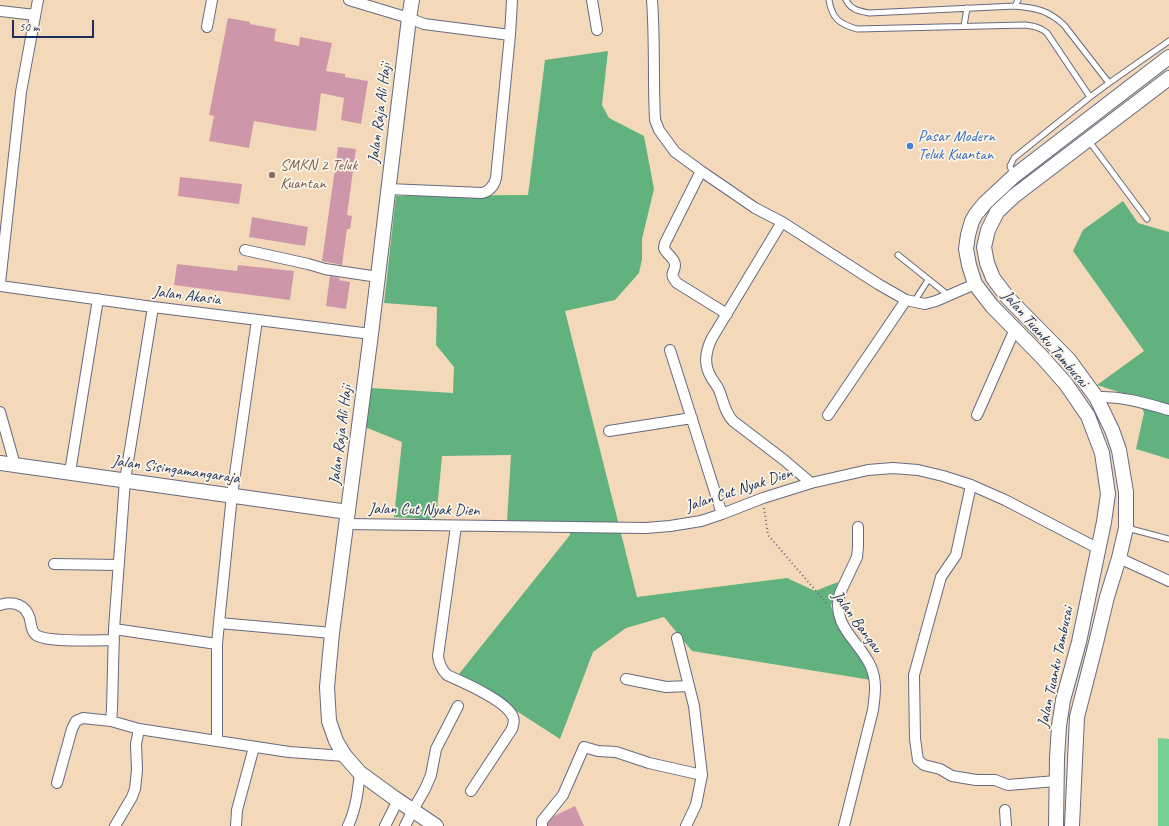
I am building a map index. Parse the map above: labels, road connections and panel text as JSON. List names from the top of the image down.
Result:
{
  "streets": {
    "main road": ["Jalan Raja Ali Haji", "Jalan Tuanku Tambusai", "Jalan Sisingamangaraja"],
    "street": ["Jalan Akasia", "Jalan Cut Nyak Dien", "Jalan Bangau"]
  },
  "crossings": [
    ["Jalan Raja Ali Haji", "Jalan Akasia"],
    ["Jalan Raja Ali Haji", "Jalan Sisingamangaraja"],
    ["Jalan Raja Ali Haji", "Jalan Cut Nyak Dien"],
    ["Jalan Tuanku Tambusai", "Jalan Cut Nyak Dien"],
    ["Jalan Sisingamangaraja", "Jalan Cut Nyak Dien"],
    ["Jalan Cut Nyak Dien", "Jalan Bangau"]
  ],
  "places": ["Pasar Modern Teluk Kuantan", "SMKN 2 Teluk Kuantan"],
  "scale_bar": "50 m"
}
